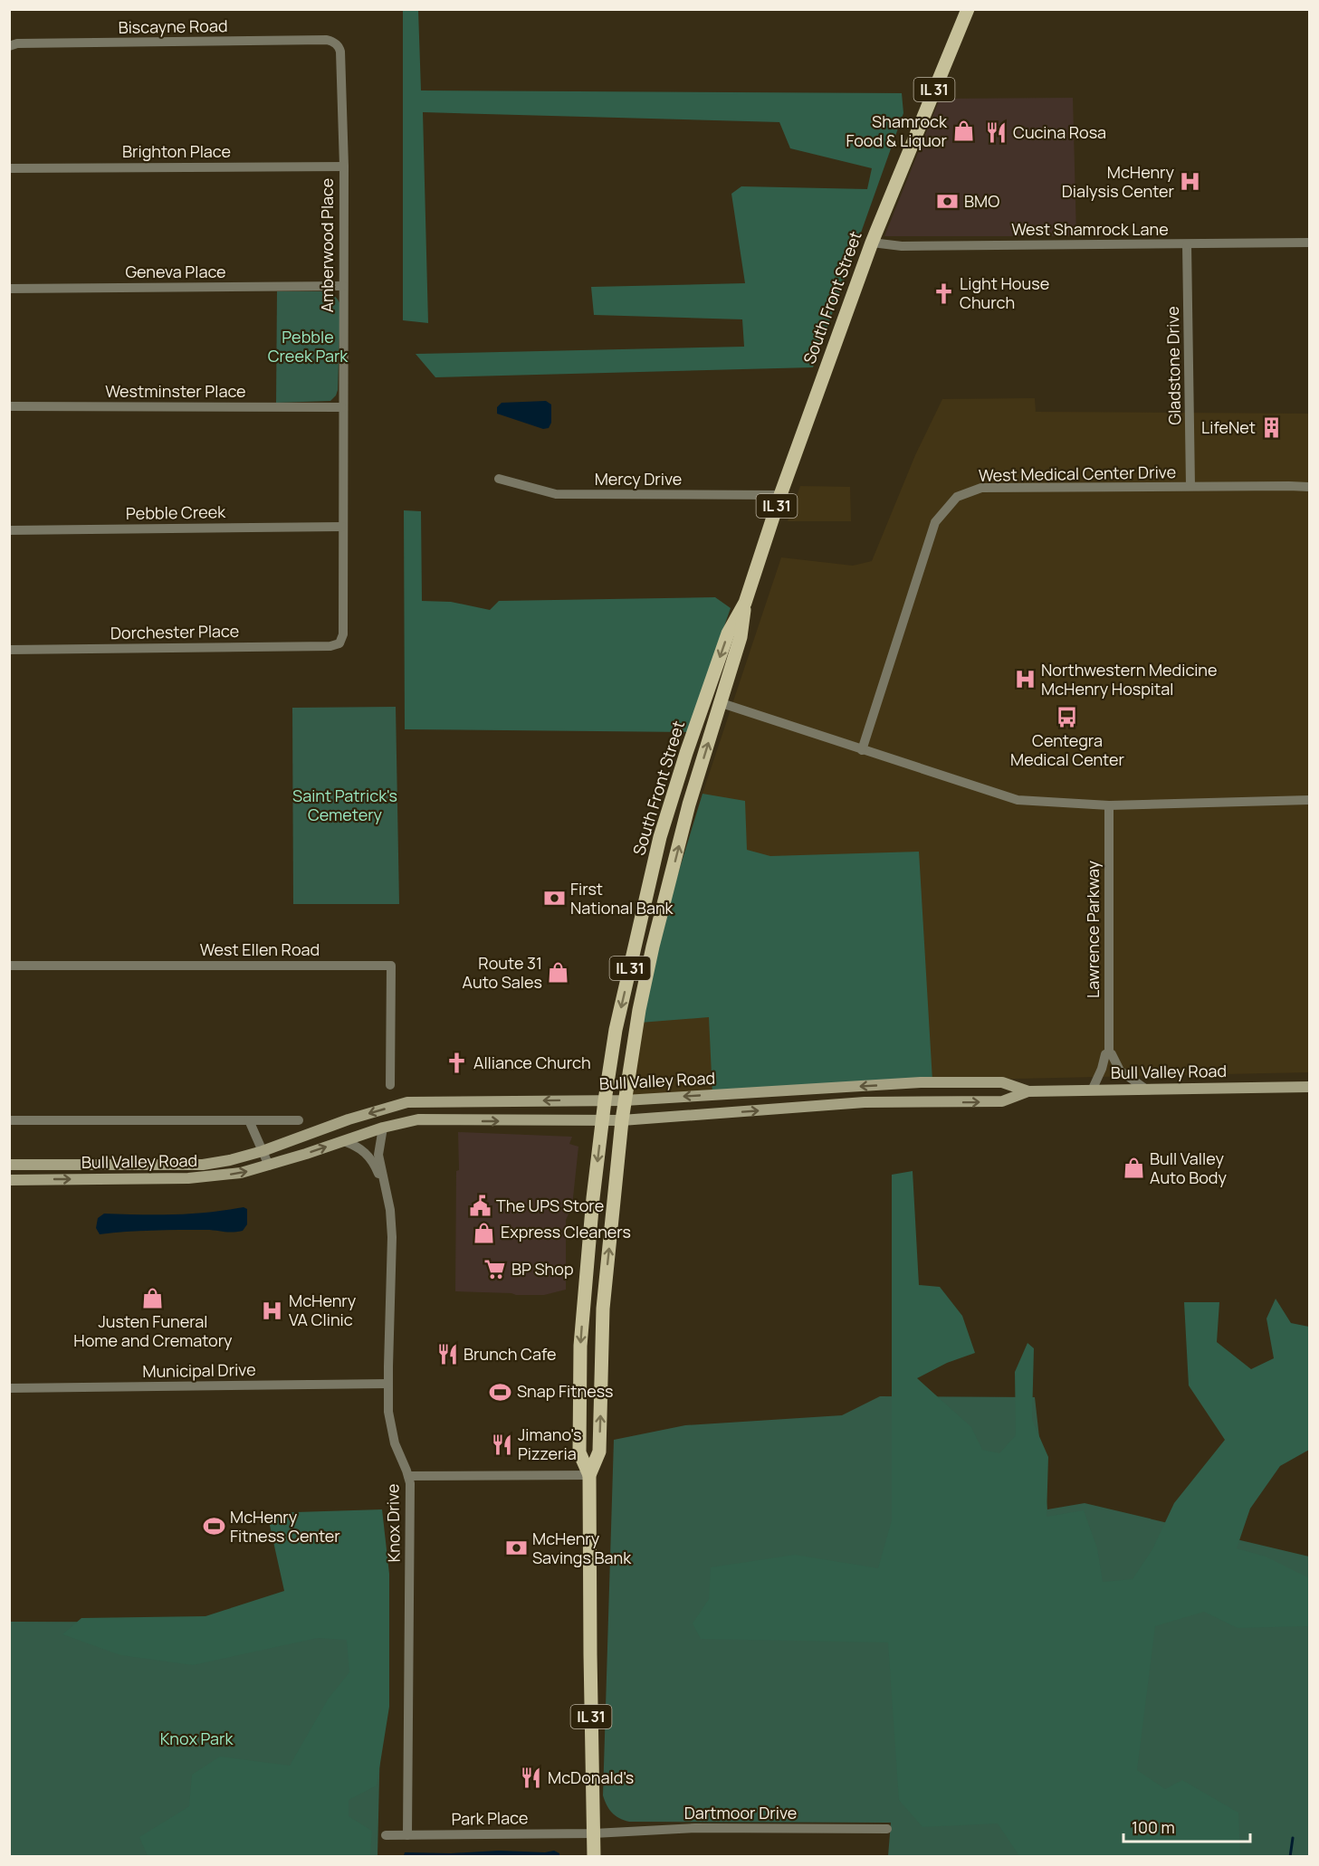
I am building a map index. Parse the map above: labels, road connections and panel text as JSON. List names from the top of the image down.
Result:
{
  "streets": {
    "main road": ["IL 31", "South Front Street"],
    "street": [
      "Biscayne Road",
      "Brighton Place",
      "West Shamrock Lane",
      "Amberwood Place",
      "Geneva Place",
      "Gladstone Drive",
      "Westminster Place",
      "West Medical Center Drive",
      "Mercy Drive",
      "Pebble Creek",
      "Dorchester Place",
      "Lawrence Parkway",
      "West Ellen Road",
      "Bull Valley Road",
      "Municipal Drive",
      "Knox Drive",
      "Dartmoor Drive",
      "Park Place"
    ]
  },
  "crossings": [
    ["Biscayne Road", "Amberwood Place"],
    ["Brighton Place", "Amberwood Place"],
    ["West Shamrock Lane", "South Front Street"],
    ["West Shamrock Lane", "Gladstone Drive"],
    ["Amberwood Place", "Geneva Place"],
    ["Amberwood Place", "Westminster Place"],
    ["Amberwood Place", "Pebble Creek"],
    ["Amberwood Place", "Dorchester Place"],
    ["South Front Street", "Mercy Drive"],
    ["South Front Street", "Bull Valley Road"],
    ["South Front Street", "Dartmoor Drive"],
    ["South Front Street", "Park Place"],
    ["Gladstone Drive", "West Medical Center Drive"],
    ["Lawrence Parkway", "Bull Valley Road"],
    ["Bull Valley Road", "Knox Drive"],
    ["Municipal Drive", "Knox Drive"],
    ["Knox Drive", "Park Place"],
    ["Dartmoor Drive", "Park Place"]
  ],
  "parks": ["Pebble Creek Park", "Saint Patrick's Cemetery", "Knox Park"],
  "places": {
    "shop": [
      "Shamrock Food & Liquor",
      "Route 31 Auto Sales",
      "Bull Valley Auto Body",
      "Express Cleaners",
      "Justen Funeral Home and Crematory"
    ],
    "restaurant": [
      "Cucina Rosa",
      "Brunch Cafe",
      "Jimano's Pizzeria",
      "McDonald's"
    ],
    "hospital": ["McHenry Dialysis Center", "Northwestern Medicine McHenry Hospital", "McHenry VA Clinic"],
    "bank": ["BMO", "First National Bank", "McHenry Savings Bank"],
    "church": ["Light House Church", "Alliance Church"],
    "building": ["LifeNet"],
    "bus stop": ["Centegra Medical Center"],
    "public building": ["The UPS Store"],
    "supermarket": ["BP Shop"],
    "sports": ["Snap Fitness", "McHenry Fitness Center"]
  },
  "scale_bar": "100 m"
}
